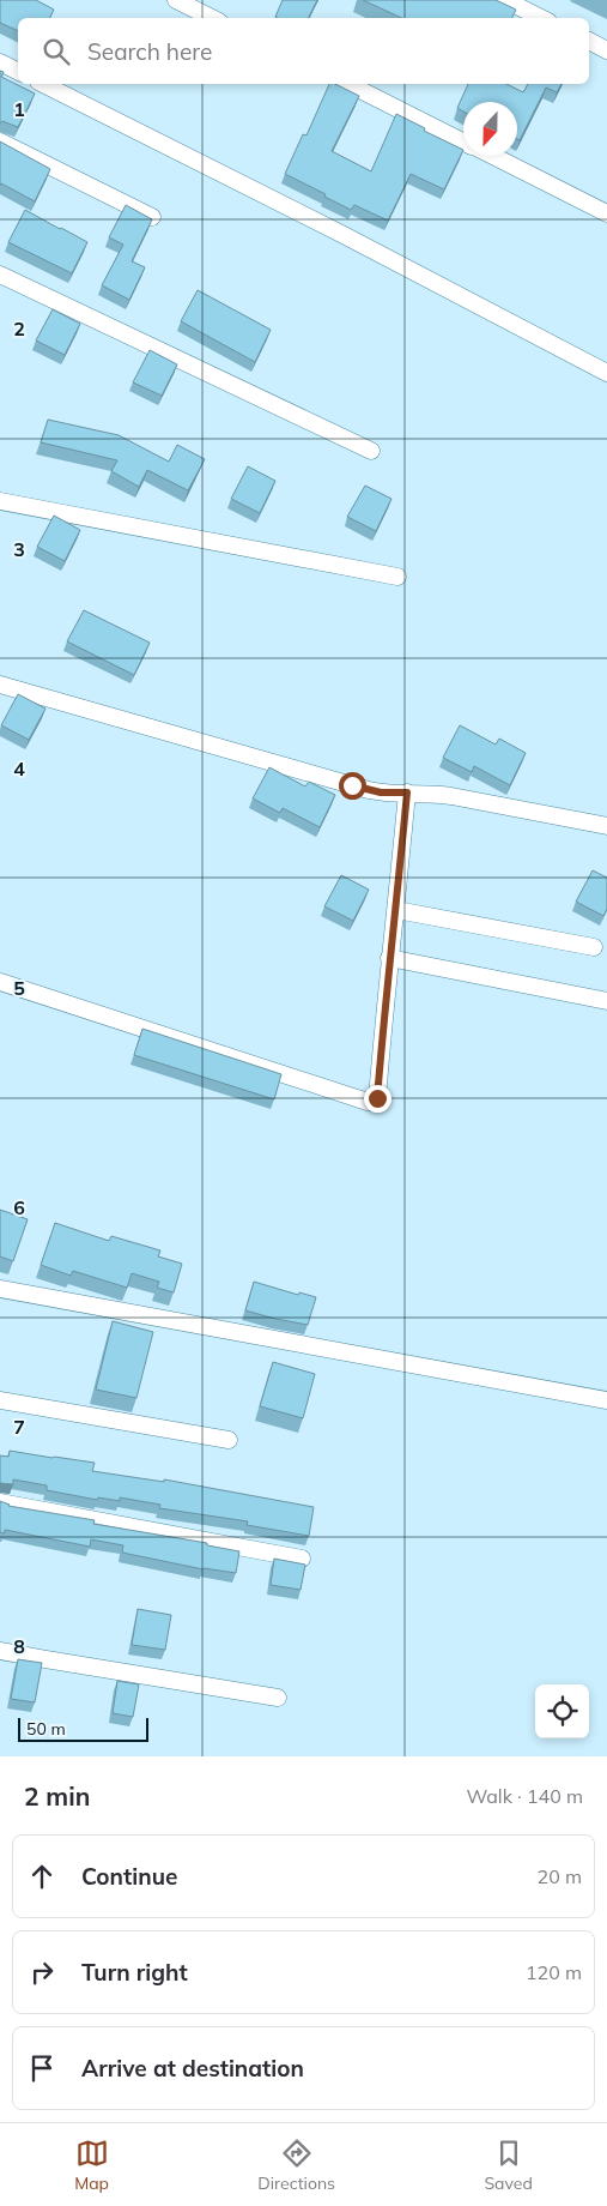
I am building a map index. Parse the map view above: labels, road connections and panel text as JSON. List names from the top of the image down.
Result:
{
  "scale_bar": "50 m",
  "north": "bottom",
  "page": {
    "search": "Search here",
    "scale": "50 m",
    "heading": ["2 min", "Walk · 140 m"],
    "list": [
      ["Continue", "20 m"],
      ["Turn right", "120 m"],
      "Arrive at destination"
    ],
    "nav": ["Map", "Directions", "Saved"]
  },
  "grid": {
    "rows": [
      "1",
      "2",
      "3",
      "4",
      "5",
      "6",
      "7",
      "8"
    ]
  }
}
